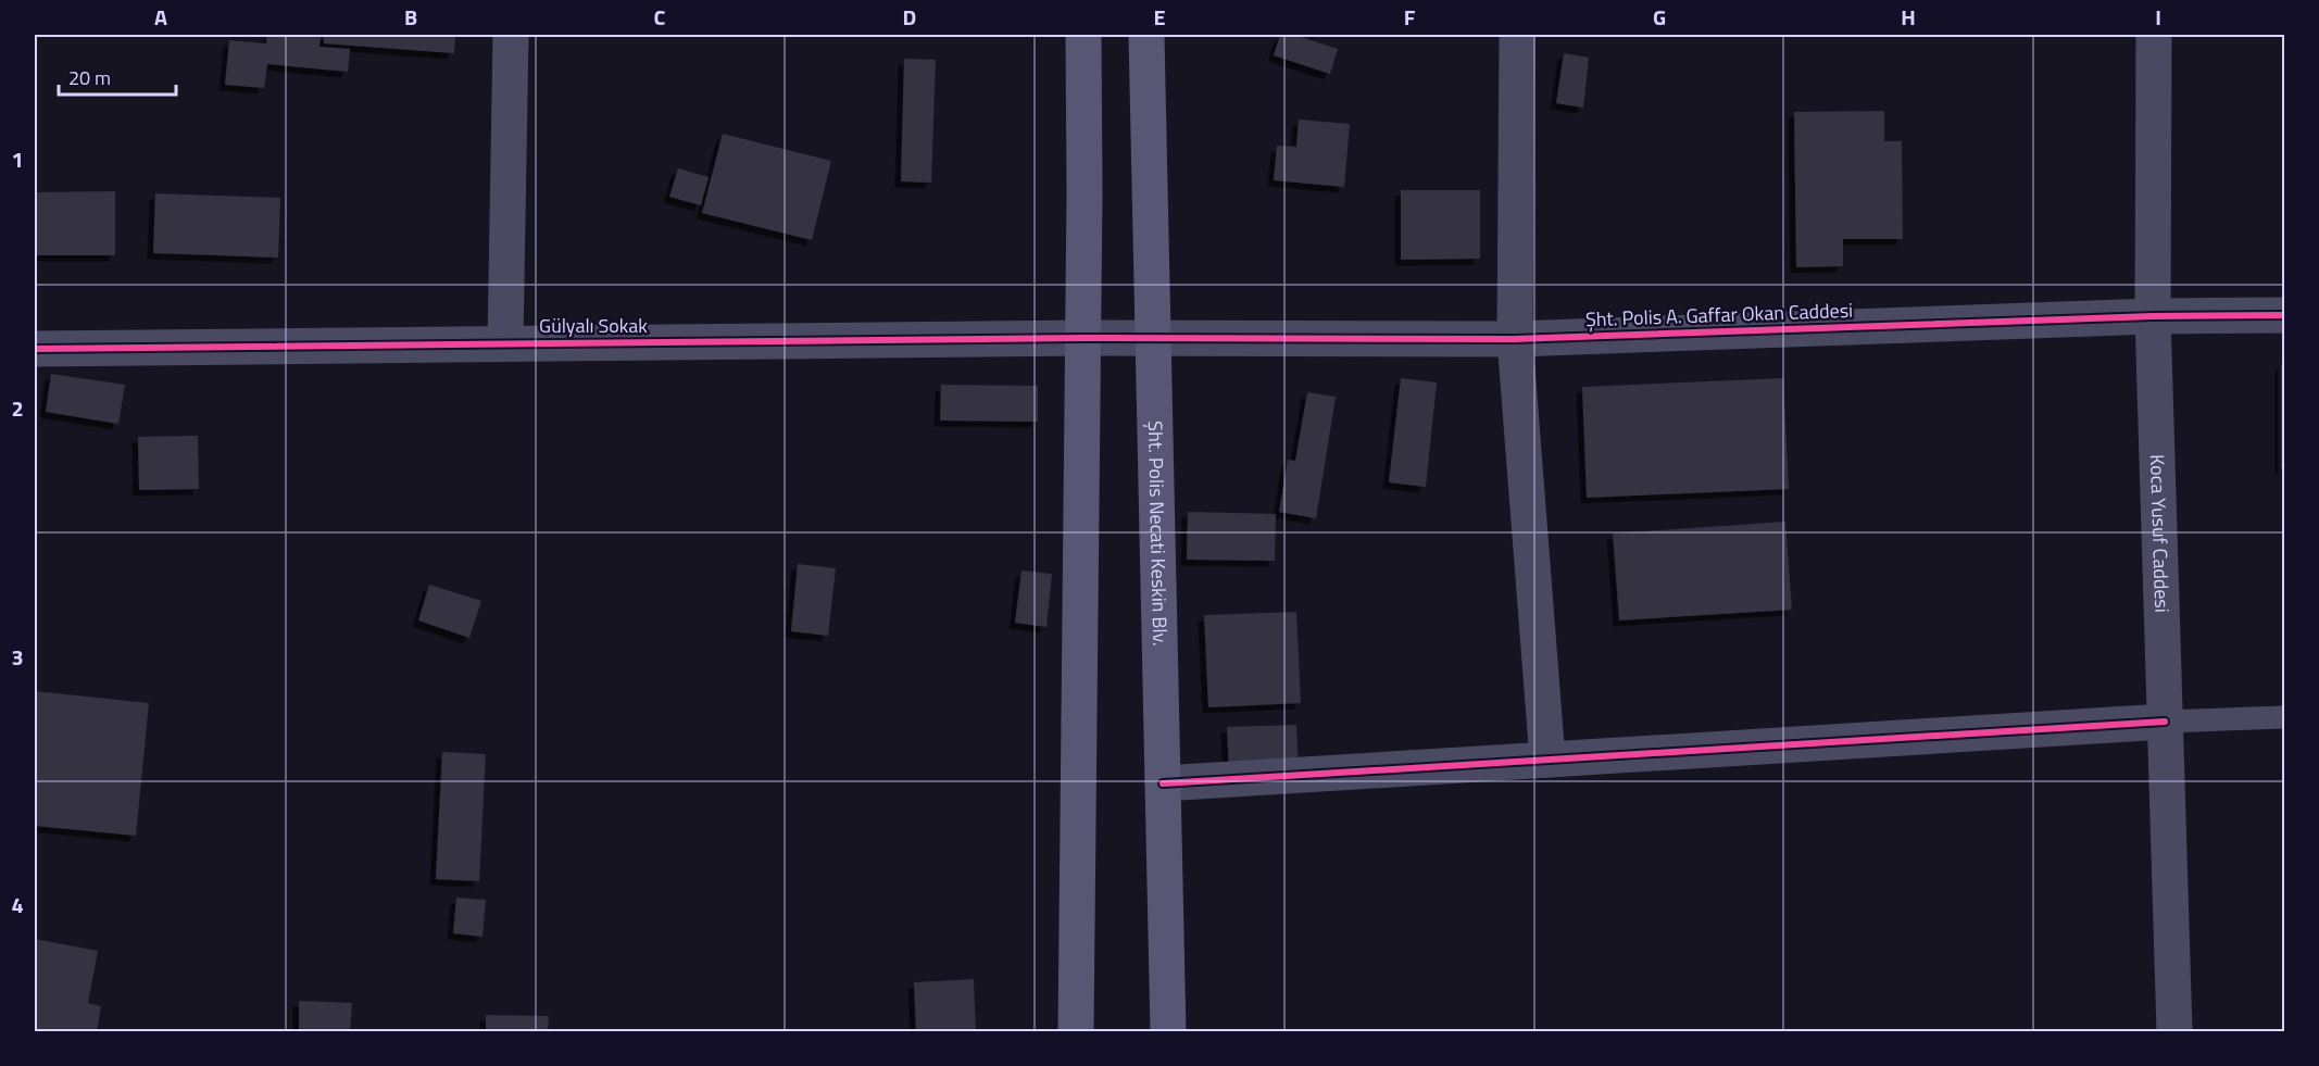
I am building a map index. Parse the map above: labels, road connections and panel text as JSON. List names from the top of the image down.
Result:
{
  "streets": {
    "street": [
      "Şht. Polis A. Gaffar Okan Caddesi",
      "Gülyalı Sokak",
      "Şht. Polis Necati Keskin Blv.",
      "Koca Yusuf Caddesi"
    ]
  },
  "crossings": [
    ["Şht. Polis A. Gaffar Okan Caddesi", "Gülyalı Sokak"],
    ["Şht. Polis A. Gaffar Okan Caddesi", "Şht. Polis Necati Keskin Blv."],
    ["Şht. Polis A. Gaffar Okan Caddesi", "Koca Yusuf Caddesi"],
    ["Gülyalı Sokak", "Şht. Polis Necati Keskin Blv."]
  ],
  "scale_bar": "20 m",
  "grid": {
    "columns": [
      "A",
      "B",
      "C",
      "D",
      "E",
      "F",
      "G",
      "H",
      "I"
    ],
    "rows": [
      "1",
      "2",
      "3",
      "4"
    ]
  }
}
